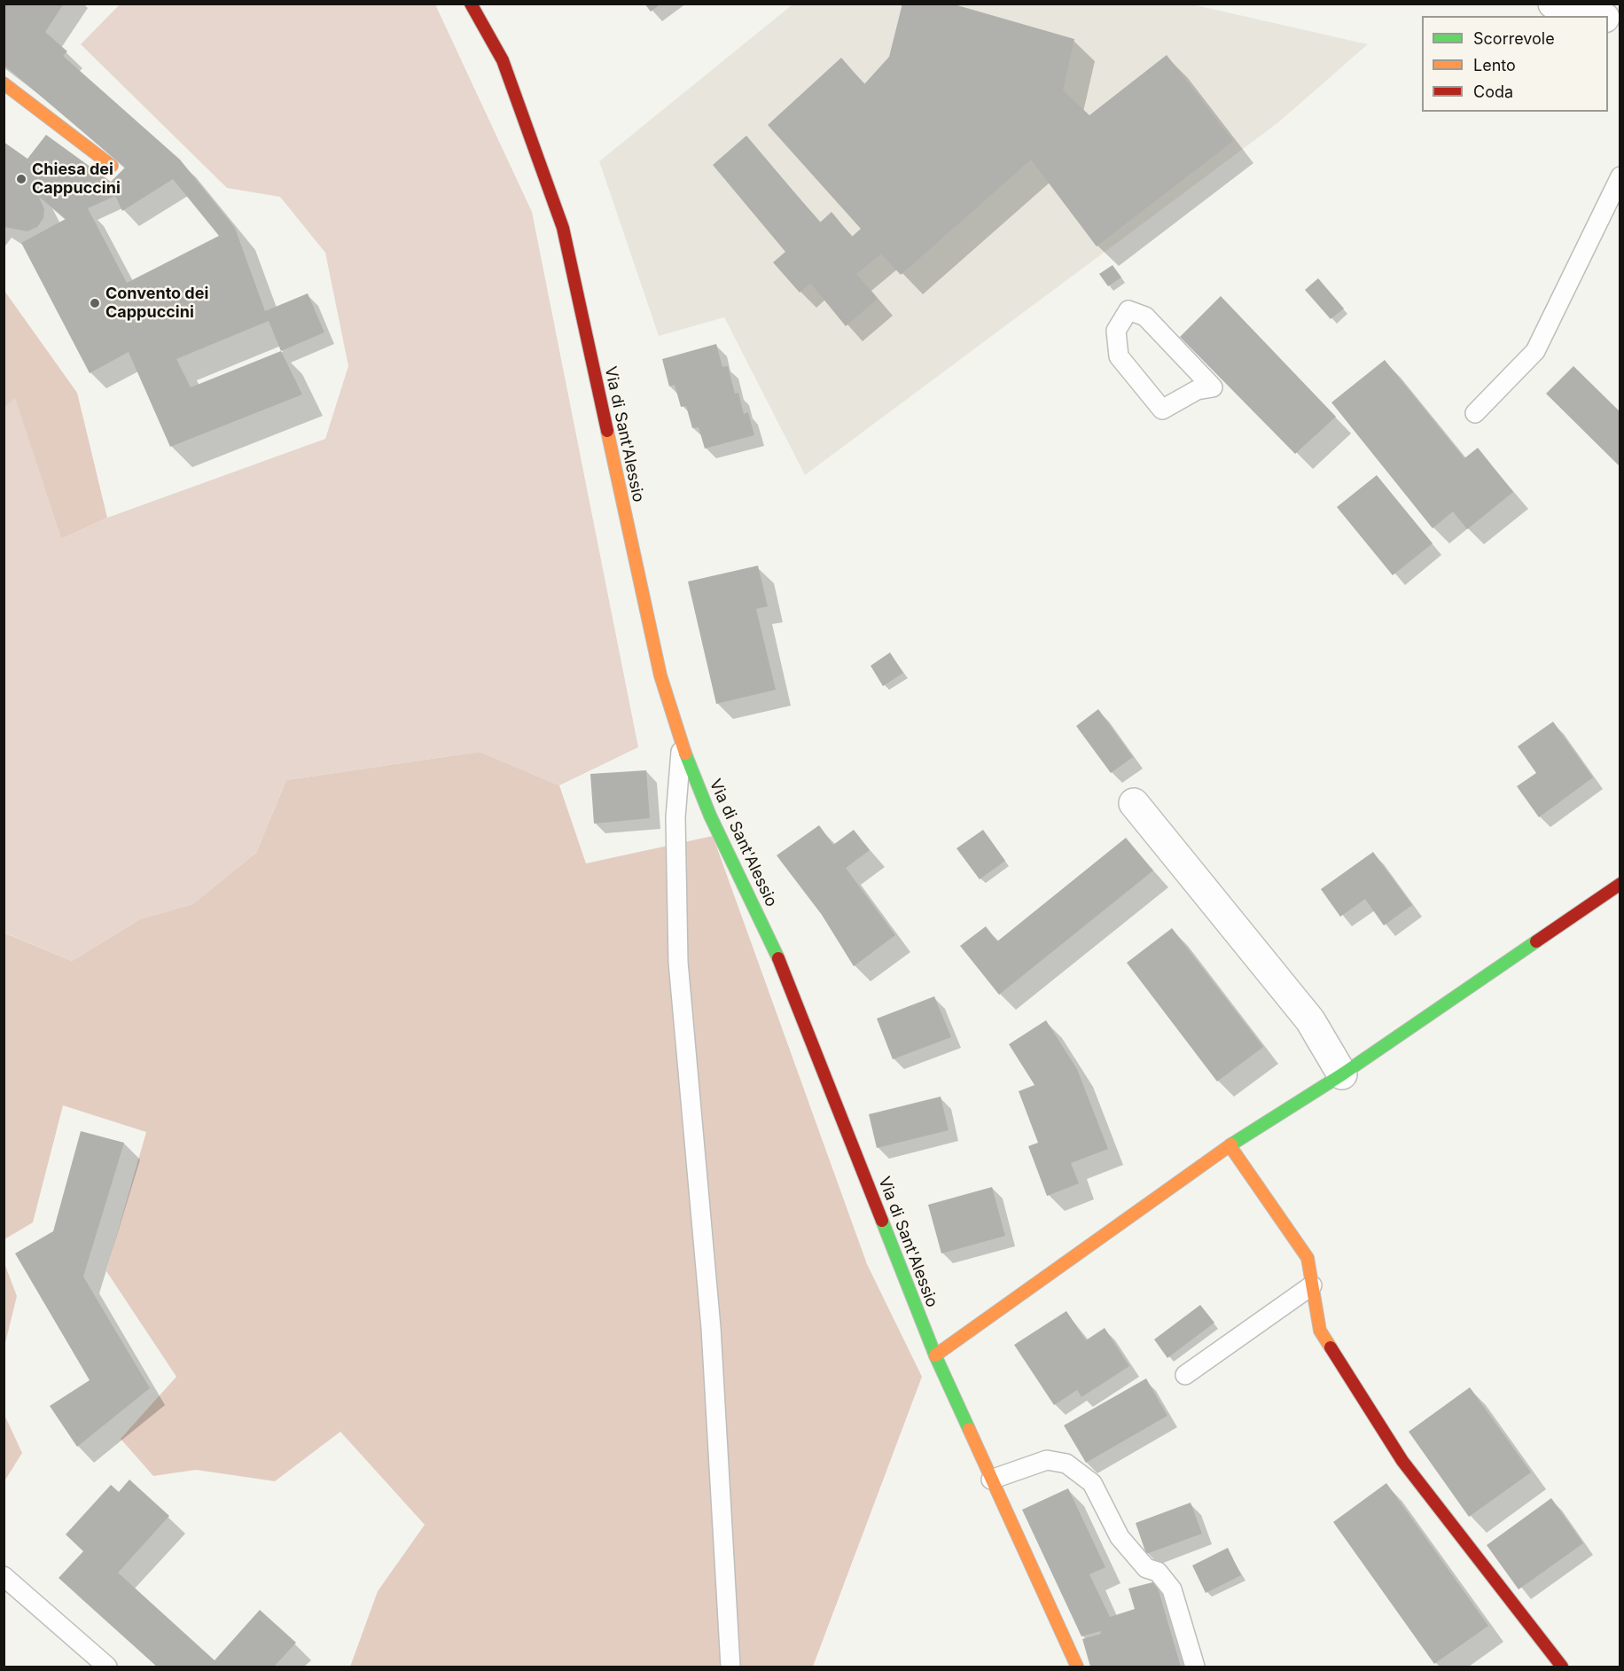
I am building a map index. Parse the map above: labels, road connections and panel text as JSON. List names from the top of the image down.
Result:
{
  "streets": {
    "street": ["Via di Sant'Alessio"]
  },
  "places": ["Chiesa dei Cappuccini", "Convento dei Cappuccini"],
  "legend": ["Scorrevole", "Lento", "Coda"]
}
